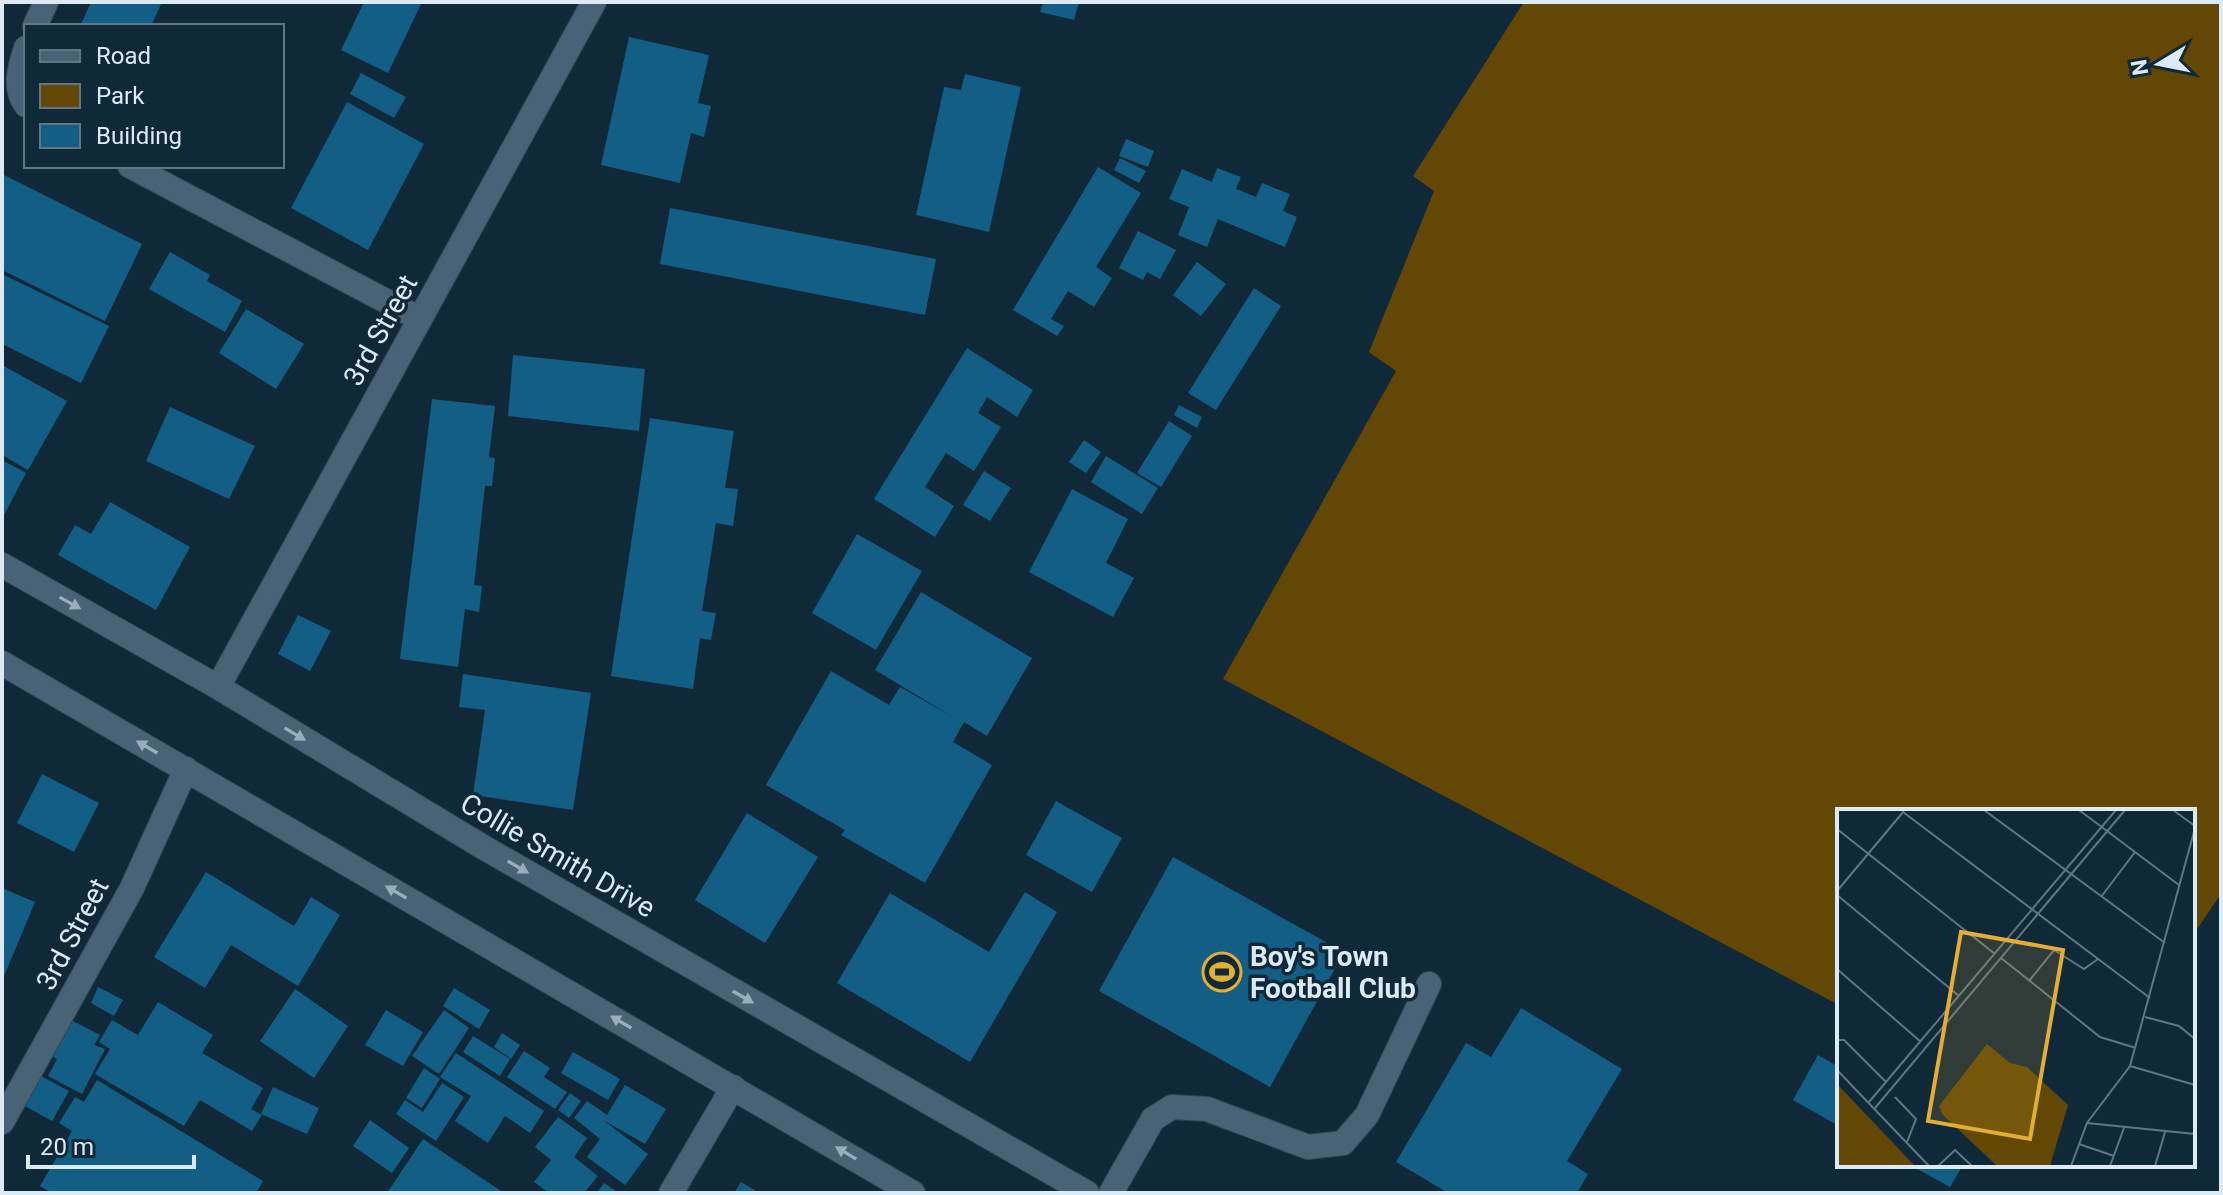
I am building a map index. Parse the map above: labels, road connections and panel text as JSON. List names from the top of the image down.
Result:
{
  "streets": {
    "street": ["3rd Street", "Collie Smith Drive"]
  },
  "crossings": [
    ["3rd Street", "Collie Smith Drive"]
  ],
  "places": {
    "sports": ["Boy's Town Football Club"]
  },
  "legend": ["Road", "Park", "Building"],
  "scale_bar": "20 m",
  "north": "left"
}
